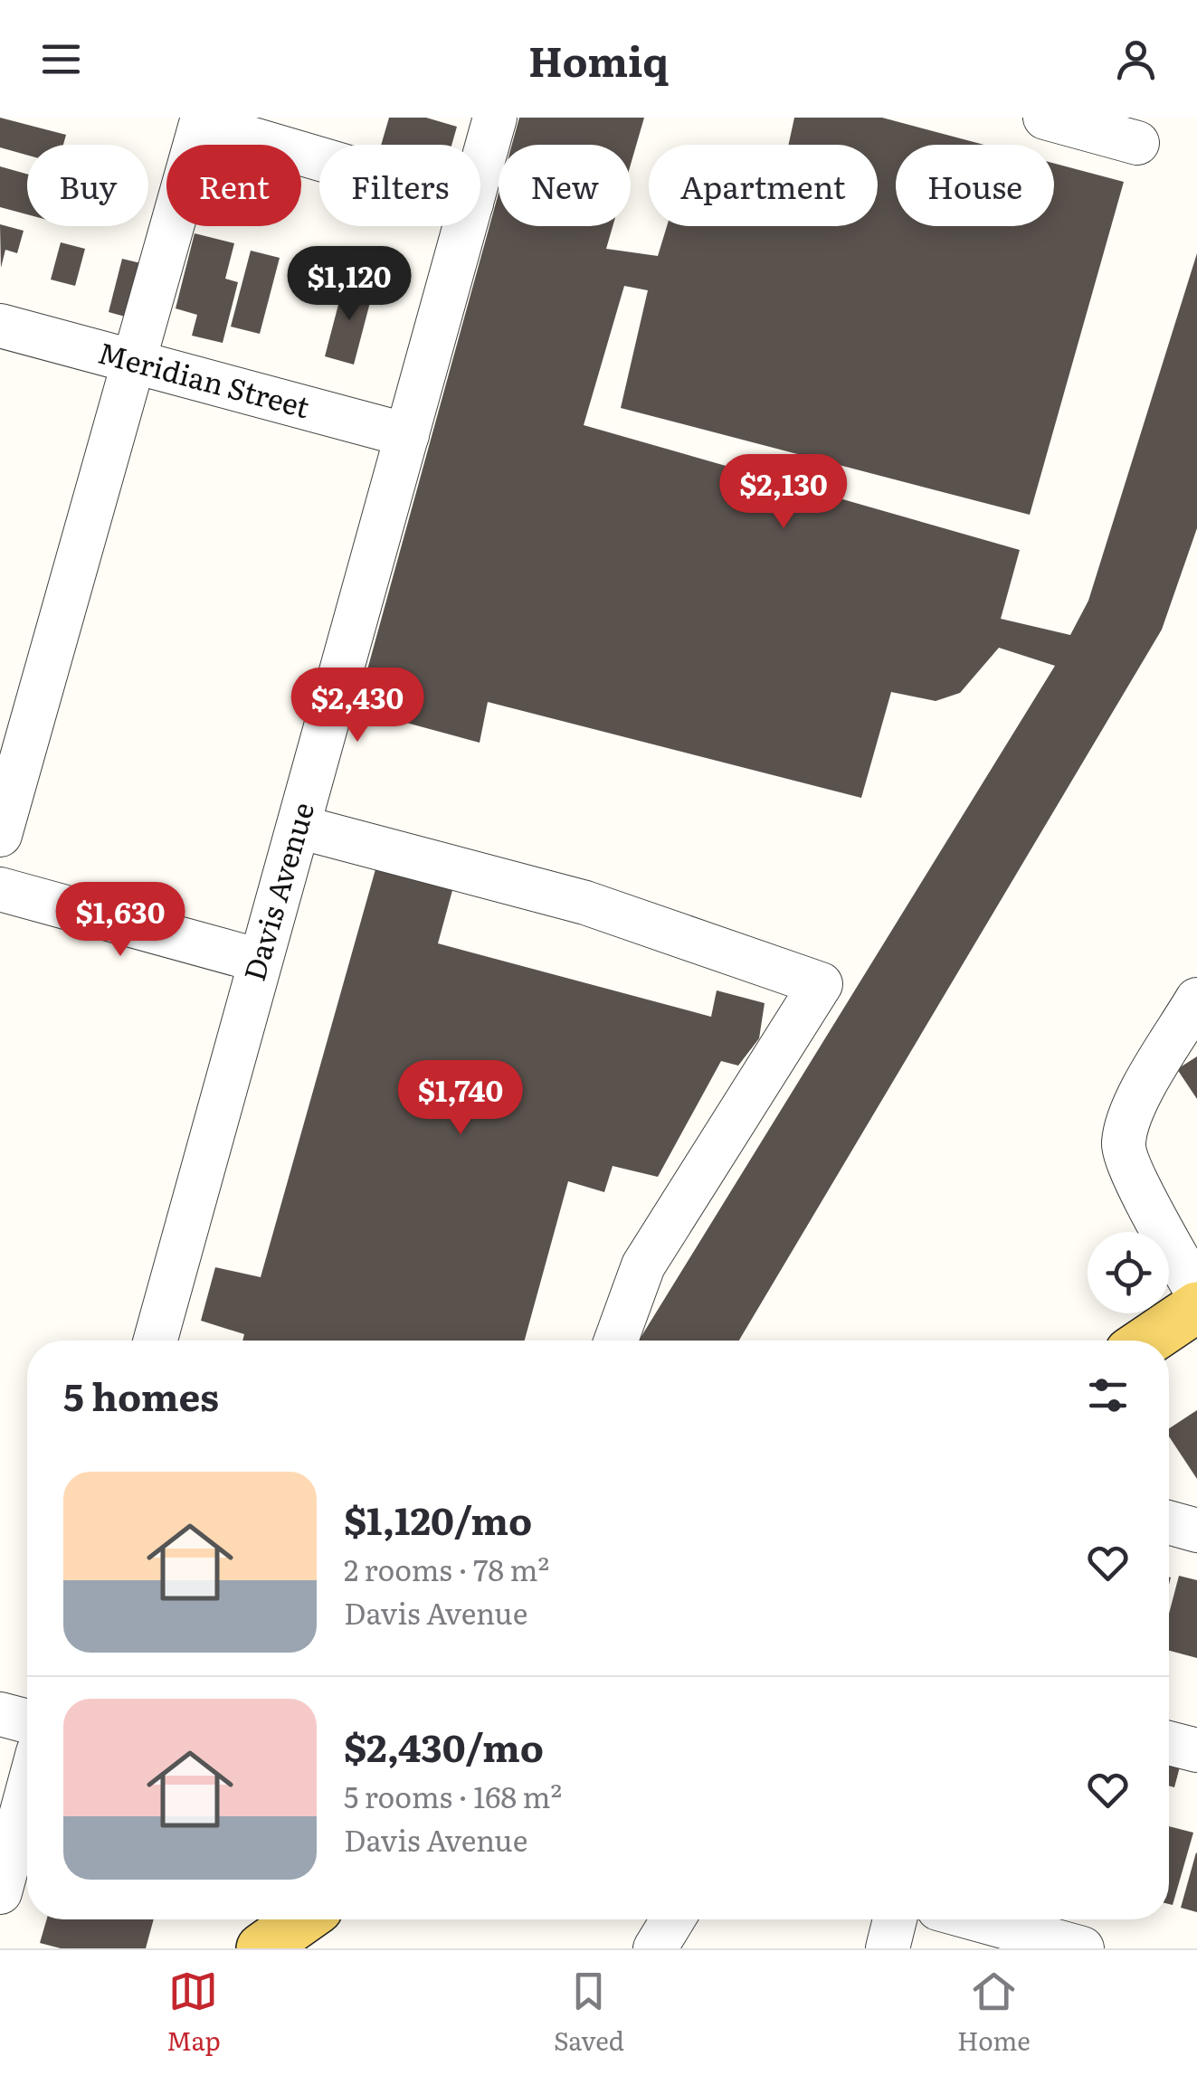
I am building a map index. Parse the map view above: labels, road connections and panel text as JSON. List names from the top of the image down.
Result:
{
  "streets": {
    "street": ["Meridian Street", "Davis Avenue"]
  },
  "crossings": [
    ["Meridian Street", "Davis Avenue"]
  ],
  "page": {
    "header": "Homiq",
    "chip": [
      "Buy",
      "Rent",
      "Filters",
      "New",
      "Apartment",
      "House"
    ],
    "price": [
      "$1,120",
      "$2,130",
      "$2,430",
      "$1,630",
      "$1,740"
    ],
    "heading": "5 homes",
    "list": [
      {
        "name": "$1,120/mo",
        "note": "2 rooms · 78 m² · Davis Avenue"
      },
      {
        "name": "$2,430/mo",
        "note": "5 rooms · 168 m² · Davis Avenue"
      }
    ],
    "tabs": ["Map", "Saved", "Home"]
  }
}
